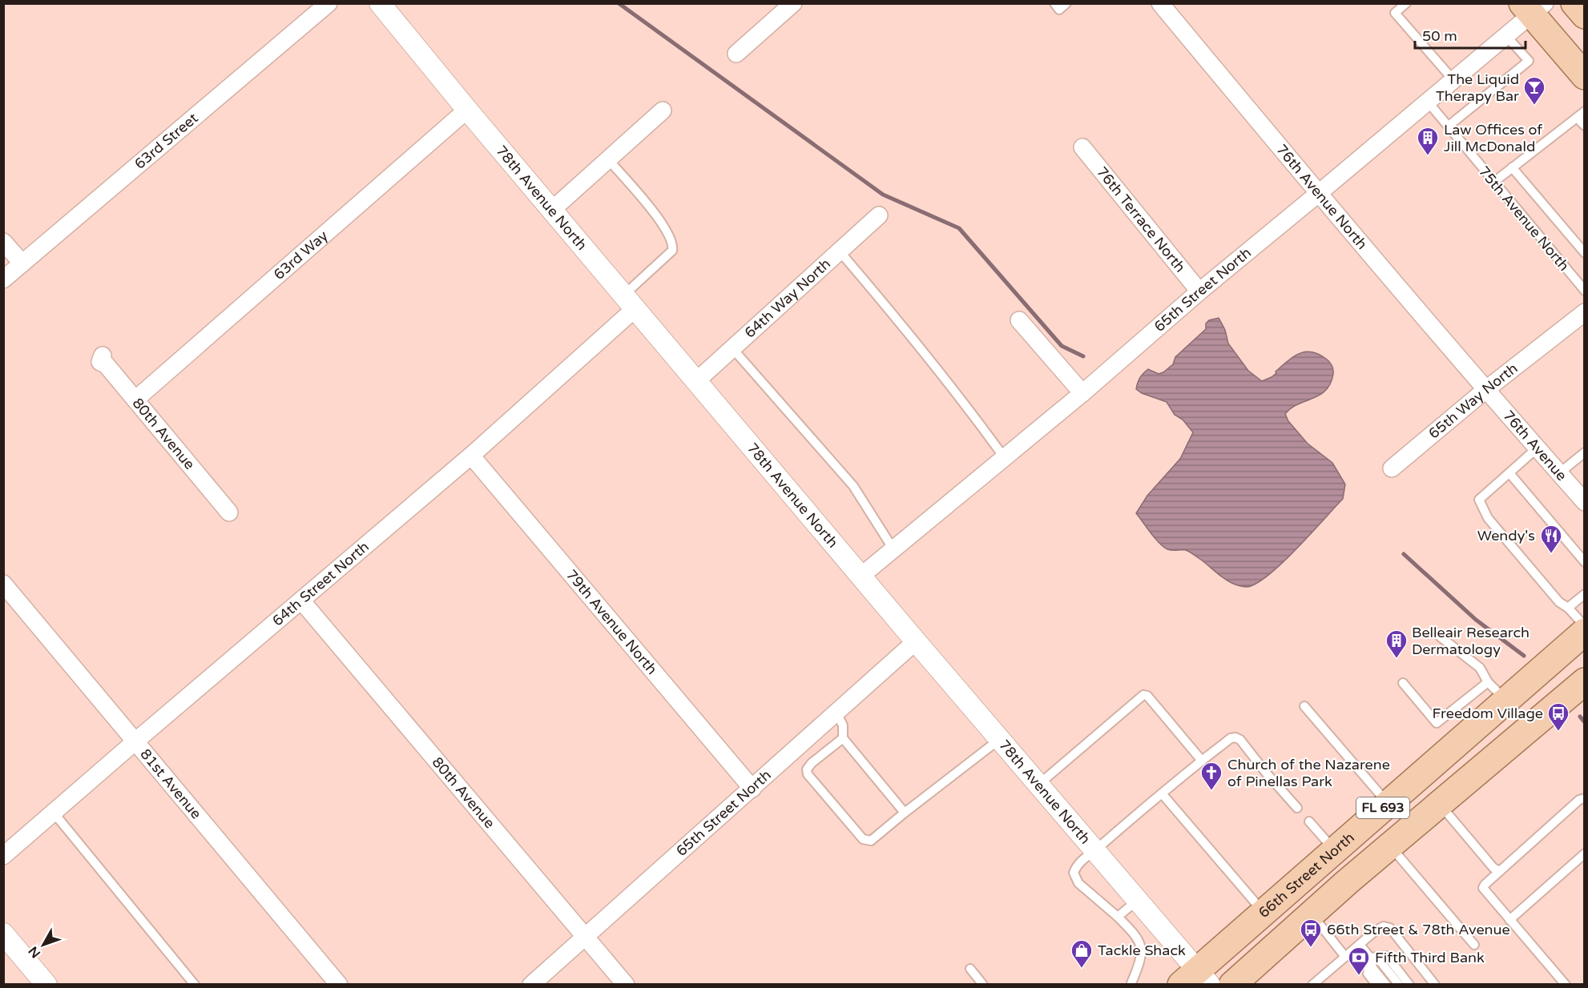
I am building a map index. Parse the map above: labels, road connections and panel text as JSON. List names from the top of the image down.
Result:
{
  "streets": {
    "main road": ["FL 693", "66th Street North"],
    "street": [
      "63rd Street",
      "76th Avenue North",
      "78th Avenue North",
      "76th Terrace North",
      "63rd Way",
      "65th Street North",
      "64th Way North",
      "65th Way North",
      "80th Avenue",
      "76th Avenue",
      "64th Street North",
      "79th Avenue North",
      "81st Avenue"
    ],
    "lane": ["75th Avenue North"]
  },
  "crossings": [
    ["76th Avenue North", "65th Street North"],
    ["76th Avenue North", "65th Way North"],
    ["76th Avenue North", "76th Avenue"],
    ["78th Avenue North", "63rd Way"],
    ["78th Avenue North", "65th Street North"],
    ["78th Avenue North", "64th Way North"],
    ["78th Avenue North", "64th Street North"],
    ["78th Avenue North", "66th Street North"],
    ["75th Avenue North", "65th Street North"],
    ["76th Terrace North", "65th Street North"],
    ["63rd Way", "80th Avenue"],
    ["65th Street North", "80th Avenue"],
    ["65th Street North", "79th Avenue North"],
    ["65th Way North", "76th Avenue"],
    ["80th Avenue", "64th Street North"],
    ["64th Street North", "79th Avenue North"],
    ["64th Street North", "81st Avenue"]
  ],
  "places": {
    "bar": ["The Liquid Therapy Bar"],
    "building": ["Law Offices of Jill McDonald", "Belleair Research Dermatology"],
    "restaurant": ["Wendy's"],
    "bus stop": ["Freedom Village", "66th Street & 78th Avenue"],
    "church": ["Church of the Nazarene of Pinellas Park"],
    "shop": ["Tackle Shack"],
    "bank": ["Fifth Third Bank"]
  },
  "scale_bar": "50 m",
  "north": "bottom left"
}
